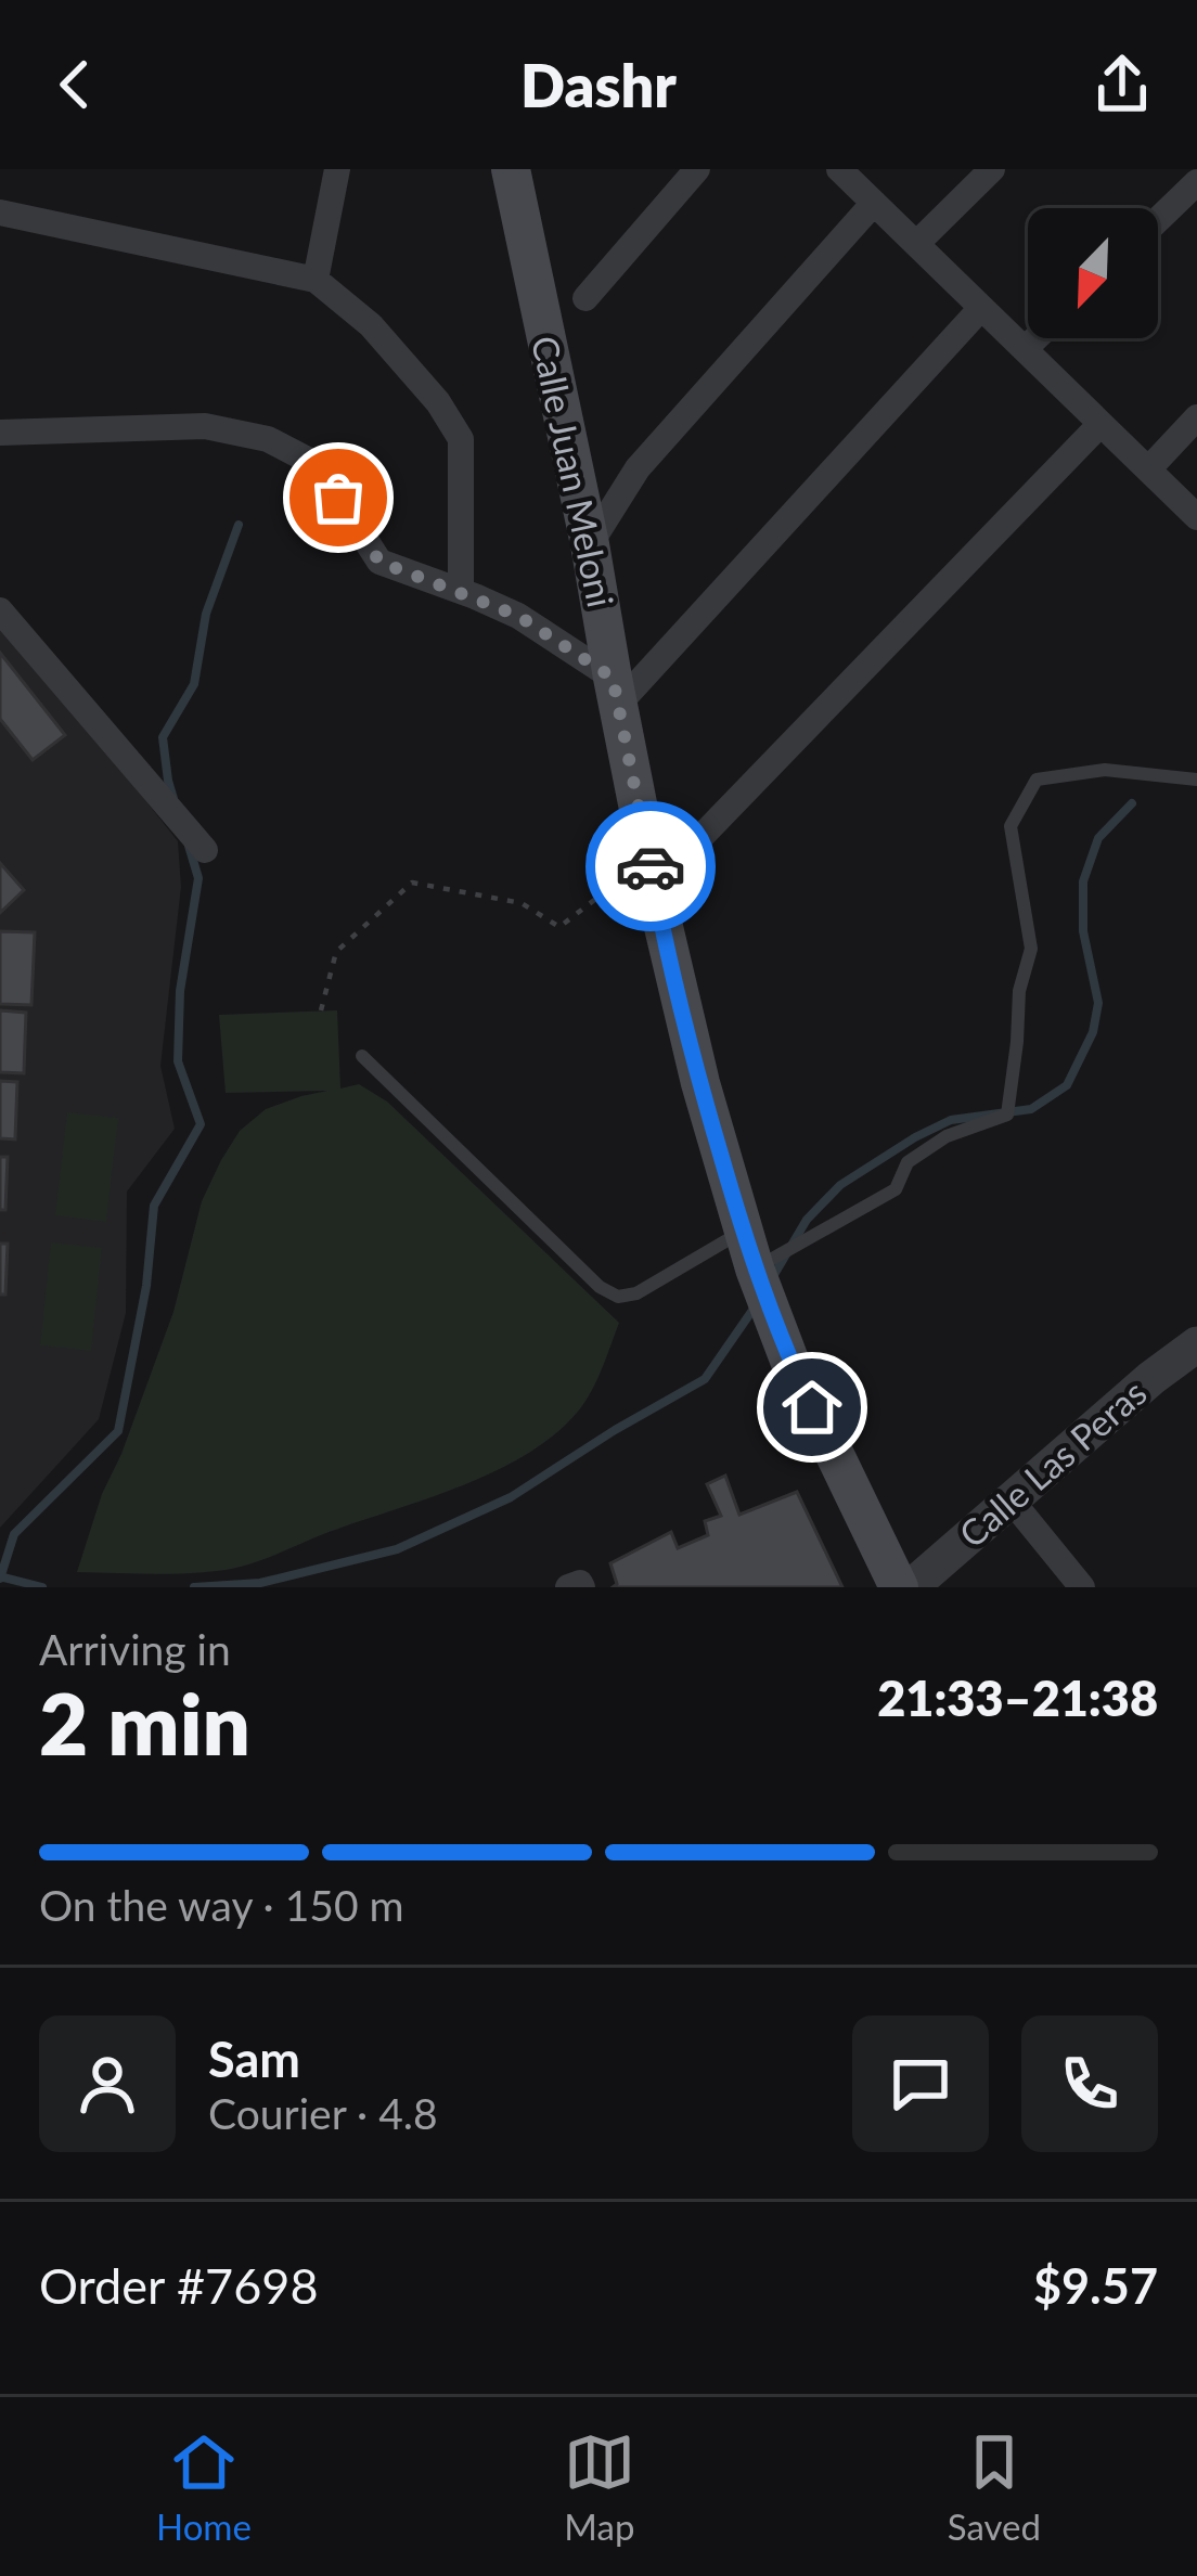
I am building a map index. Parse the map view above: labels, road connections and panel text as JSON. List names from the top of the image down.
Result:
{
  "streets": {
    "main road": ["Calle Juan Meloni"],
    "street": ["Calle Las Peras"]
  },
  "north": "bottom left",
  "page": {
    "header": "Dashr",
    "heading": ["2 min", "Arriving in", "21:33–21:38"],
    "panel": [
      "Sam",
      "Courier · 4.8",
      "Order #7698",
      "$9.57"
    ],
    "bar": "On the way · 150 m",
    "tabs": ["Home", "Map", "Saved"]
  }
}
